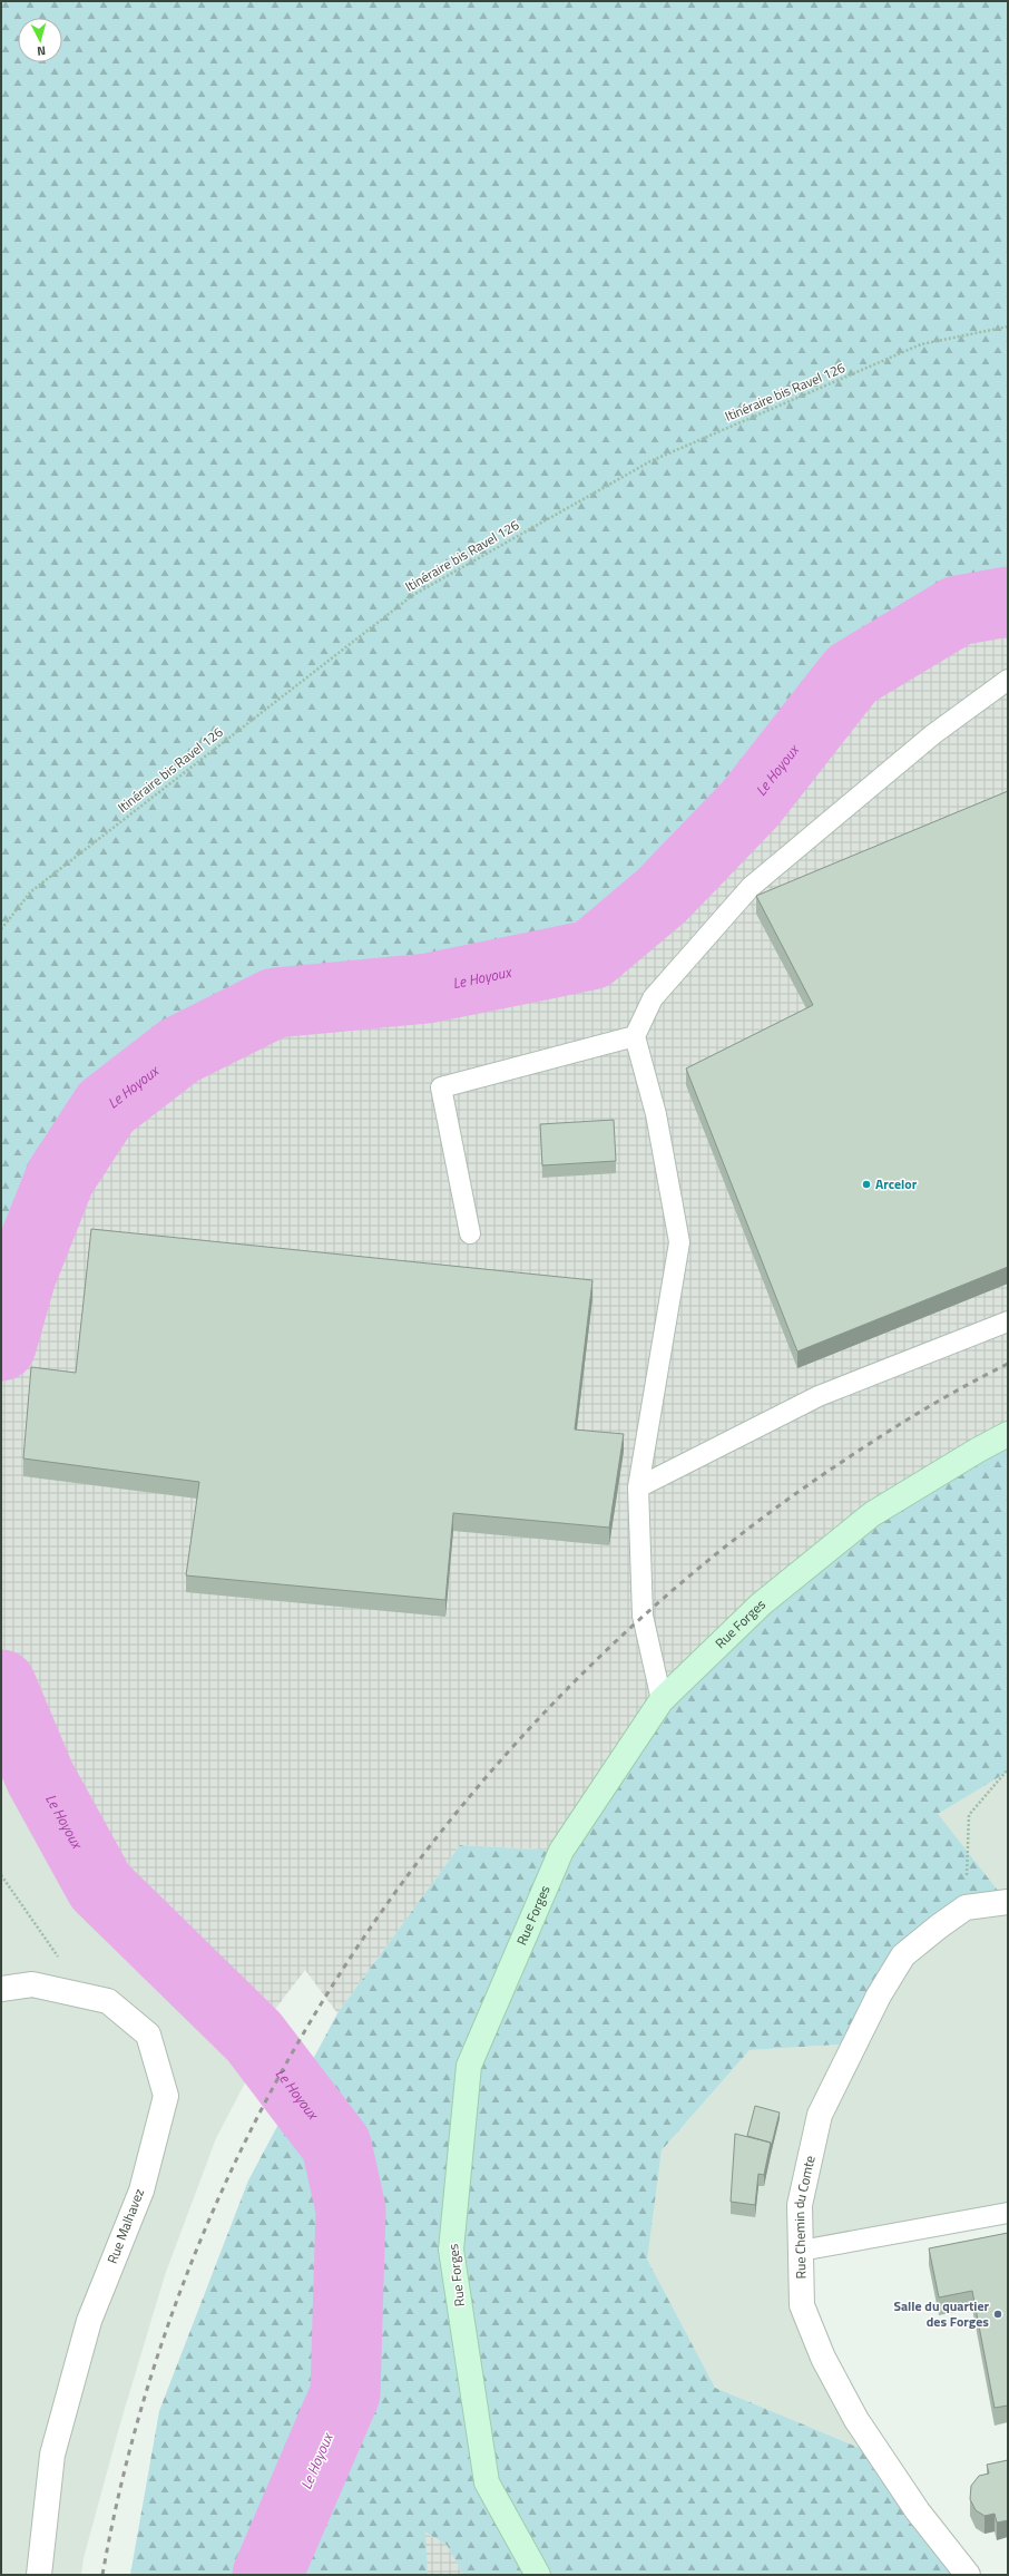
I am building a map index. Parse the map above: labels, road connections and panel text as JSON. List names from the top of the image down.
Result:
{
  "streets": {
    "main road": ["Rue Forges"],
    "street": ["Rue Chemin du Comte", "Rue Malhavez"],
    "path": ["Itinéraire bis Ravel 126"]
  },
  "water": ["Le Hoyoux"],
  "places": ["Arcelor", "Salle du quartier des Forges"],
  "north": "bottom"
}
